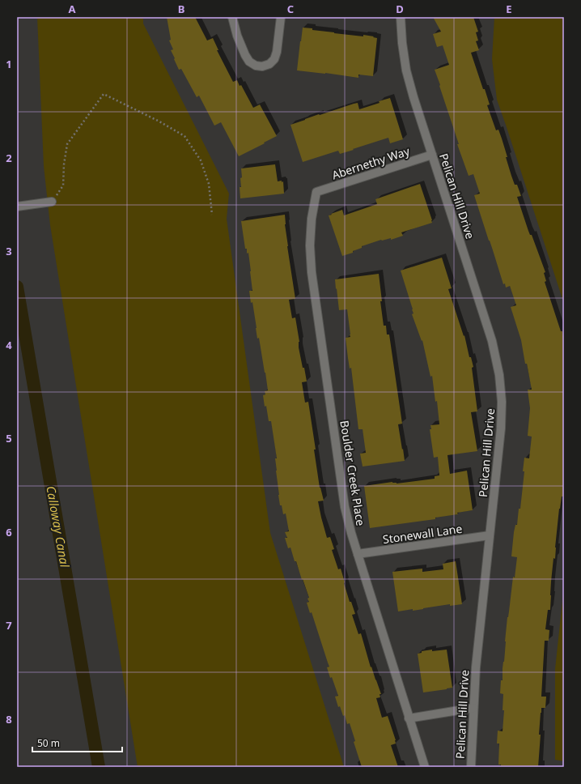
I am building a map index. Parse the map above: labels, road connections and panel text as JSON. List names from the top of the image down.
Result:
{
  "streets": {
    "street": [
      "Abernethy Way",
      "Pelican Hill Drive",
      "Boulder Creek Place",
      "Stonewall Lane"
    ]
  },
  "crossings": [
    ["Abernethy Way", "Pelican Hill Drive"],
    ["Abernethy Way", "Boulder Creek Place"],
    ["Pelican Hill Drive", "Stonewall Lane"],
    ["Boulder Creek Place", "Stonewall Lane"]
  ],
  "water": ["Calloway Canal"],
  "scale_bar": "50 m",
  "grid": {
    "columns": [
      "A",
      "B",
      "C",
      "D",
      "E"
    ],
    "rows": [
      "1",
      "2",
      "3",
      "4",
      "5",
      "6",
      "7",
      "8"
    ]
  }
}
